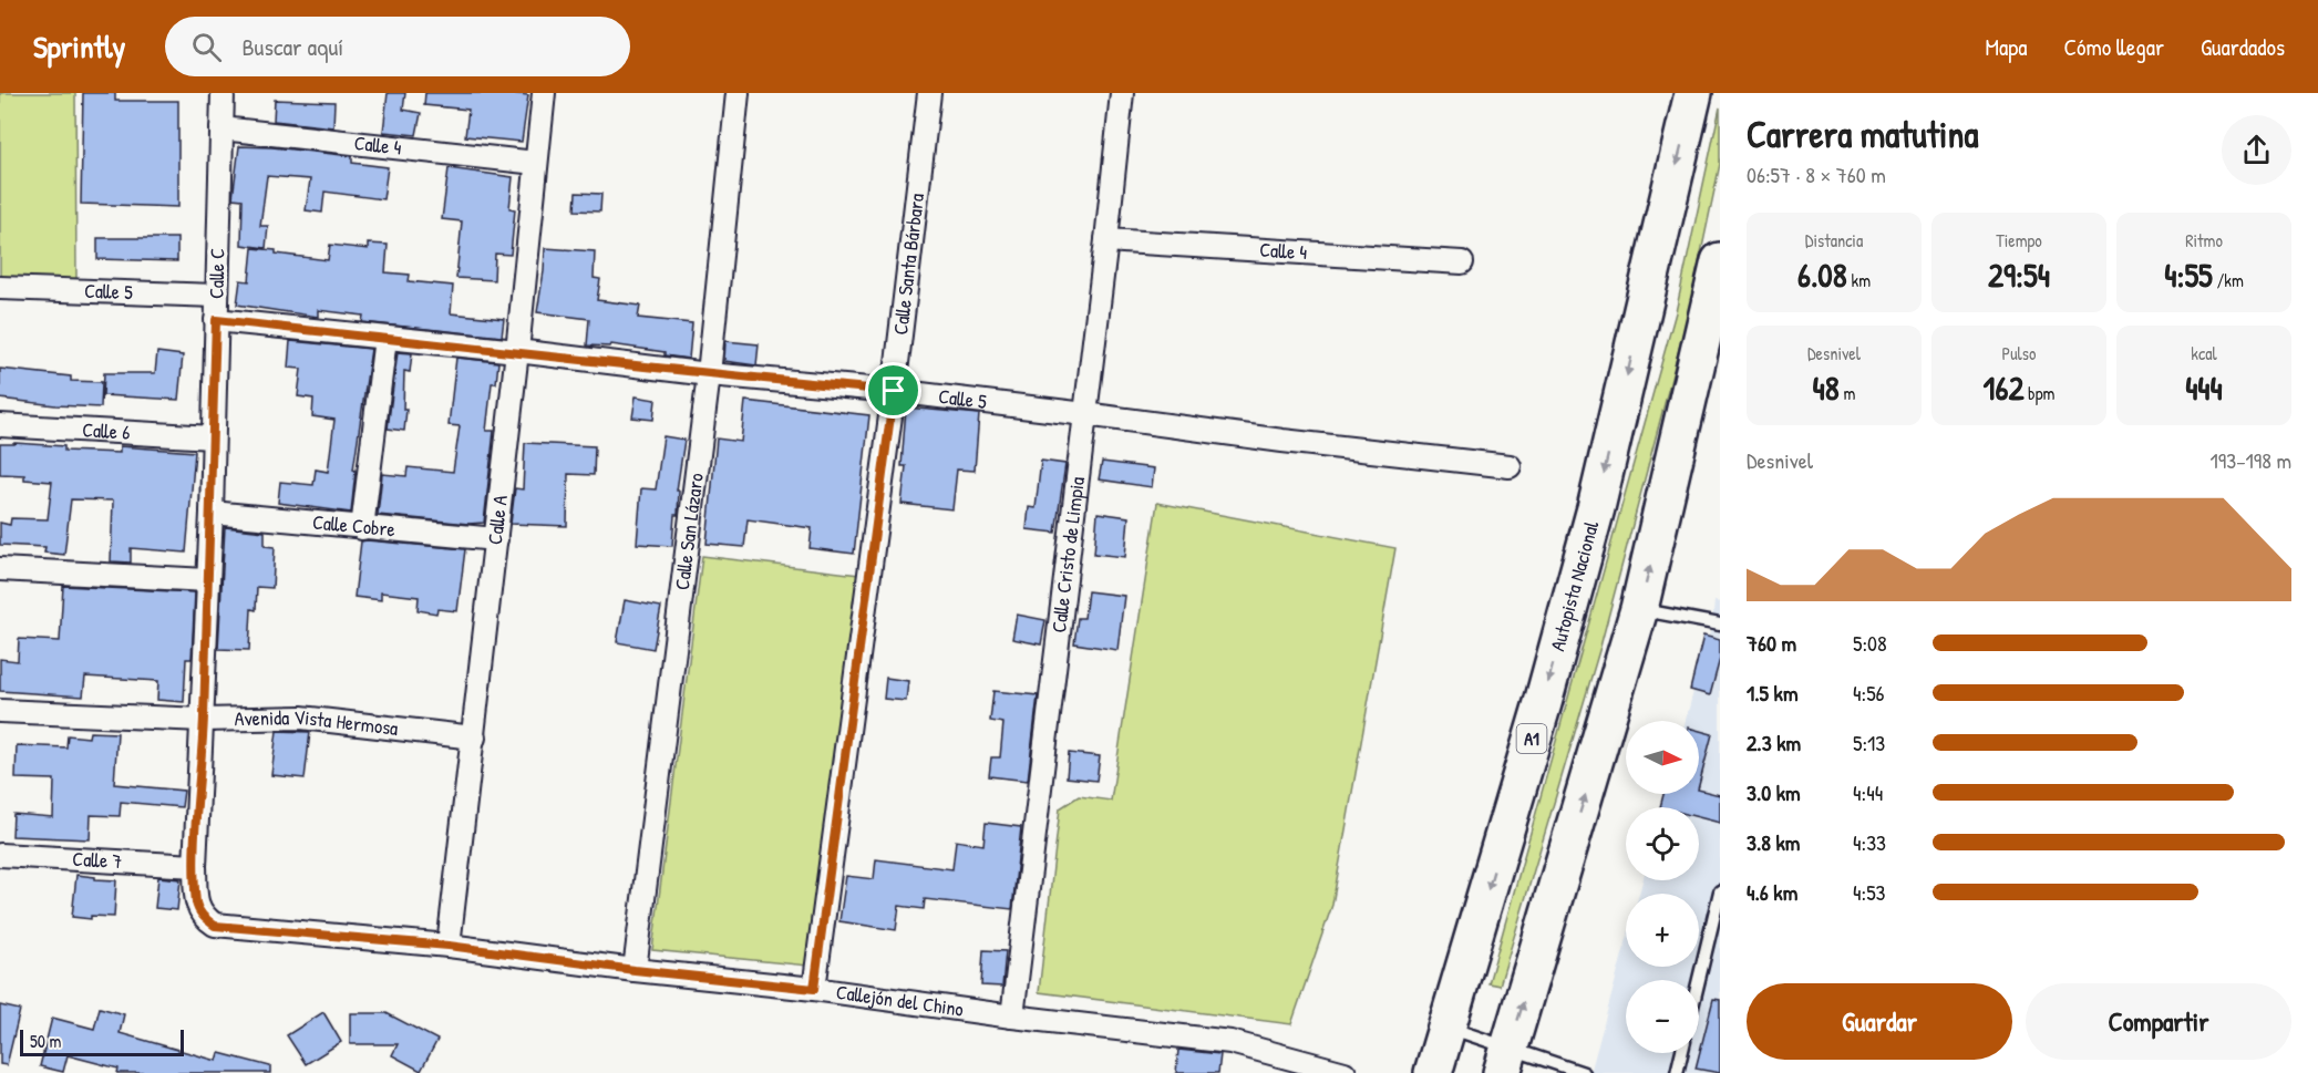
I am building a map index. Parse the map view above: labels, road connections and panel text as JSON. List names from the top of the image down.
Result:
{
  "streets": {
    "highway": ["Autopista Nacional", "A1"],
    "street": [
      "Calle 4",
      "Calle Santa Bárbara",
      "Calle C",
      "Calle 5",
      "Calle 6",
      "Calle A",
      "Calle Cobre",
      "Calle San Lázaro",
      "Calle Cristo de Limpia",
      "Avenida Vista Hermosa",
      "Calle 7",
      "Callejón del Chino"
    ]
  },
  "crossings": [
    ["Calle 4", "Calle C"],
    ["Calle 4", "Calle A"],
    ["Calle 4", "Calle Cristo de Limpia"],
    ["Calle Santa Bárbara", "Calle 5"],
    ["Calle Santa Bárbara", "Callejón del Chino"],
    ["Calle C", "Calle 5"],
    ["Calle C", "Calle 6"],
    ["Calle C", "Calle Cobre"],
    ["Calle C", "Avenida Vista Hermosa"],
    ["Calle C", "Calle 7"],
    ["Calle C", "Callejón del Chino"],
    ["Calle 5", "Calle A"],
    ["Calle 5", "Calle San Lázaro"],
    ["Calle 5", "Calle Cristo de Limpia"],
    ["Calle A", "Calle Cobre"],
    ["Calle A", "Avenida Vista Hermosa"],
    ["Calle A", "Callejón del Chino"],
    ["Calle San Lázaro", "Callejón del Chino"],
    ["Calle Cristo de Limpia", "Callejón del Chino"]
  ],
  "scale_bar": "50 m",
  "north": "right",
  "page": {
    "header": "Sprintly",
    "search": "Buscar aquí",
    "nav": ["Mapa", "Cómo llegar", "Guardados"],
    "heading": ["Carrera matutina", "06:57 · 8 × 760 m"],
    "stats": [
      ["Distancia", "6.08 km"],
      ["Tiempo", "29:54"],
      ["Ritmo", "4:55 /km"],
      ["Desnivel", "48 m"],
      ["Pulso", "162 bpm"],
      ["kcal", "444"]
    ],
    "chart": ["Desnivel", "193–198 m"],
    "list": [
      {
        "name": "760 m",
        "note": "5:08"
      },
      {
        "name": "1.5 km",
        "note": "4:56"
      },
      {
        "name": "2.3 km",
        "note": "5:13"
      },
      {
        "name": "3.0 km",
        "note": "4:44"
      },
      {
        "name": "3.8 km",
        "note": "4:33"
      },
      {
        "name": "4.6 km",
        "note": "4:53"
      }
    ],
    "map_buttons": ["+", "−"],
    "buttons": ["Guardar", "Compartir"],
    "scale": "50 m"
  }
}
